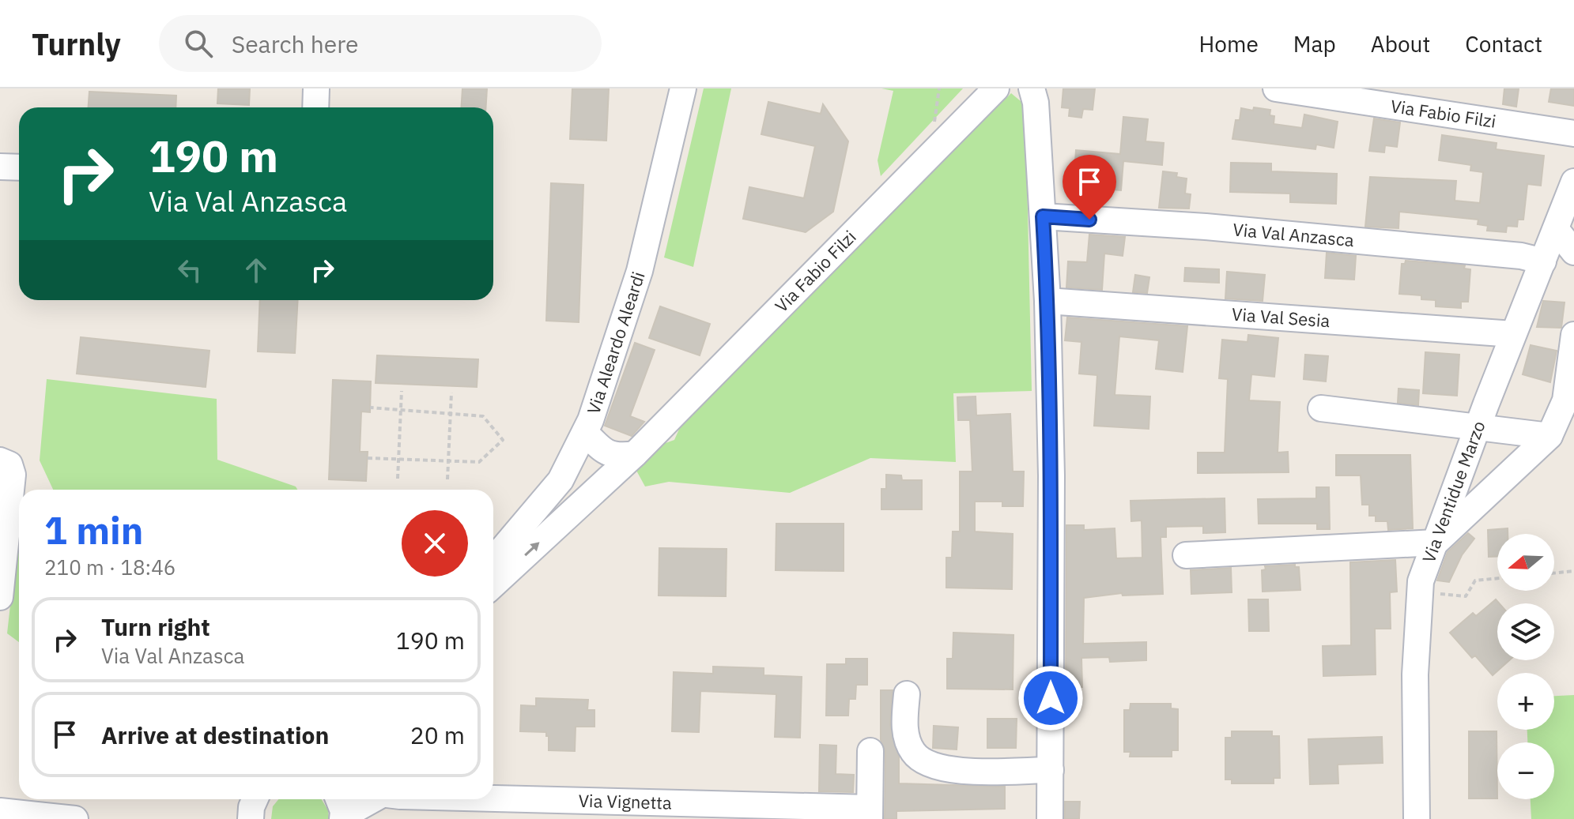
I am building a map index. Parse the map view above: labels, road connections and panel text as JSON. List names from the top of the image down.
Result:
{
  "streets": {
    "street": [
      "Via Fabio Filzi",
      "Via Val Anzasca",
      "Via Val Sesia",
      "Via Aleardo Aleardi",
      "Via Ventidue Marzo",
      "Via Vignetta"
    ]
  },
  "crossings": [
    ["Via Val Anzasca", "Via Ventidue Marzo"],
    ["Via Val Sesia", "Via Ventidue Marzo"]
  ],
  "north": "left",
  "page": {
    "header": "Turnly",
    "search": "Search here",
    "nav": [
      "Home",
      "Map",
      "About",
      "Contact"
    ],
    "turn": ["190 m", "Via Val Anzasca"],
    "heading": ["1 min", "210 m · 18:46"],
    "map_buttons": ["+", "−"],
    "list": [
      {
        "name": "Turn right",
        "note": "Via Val Anzasca",
        "value": "190 m"
      },
      {
        "name": "Arrive at destination",
        "value": "20 m"
      }
    ]
  }
}
